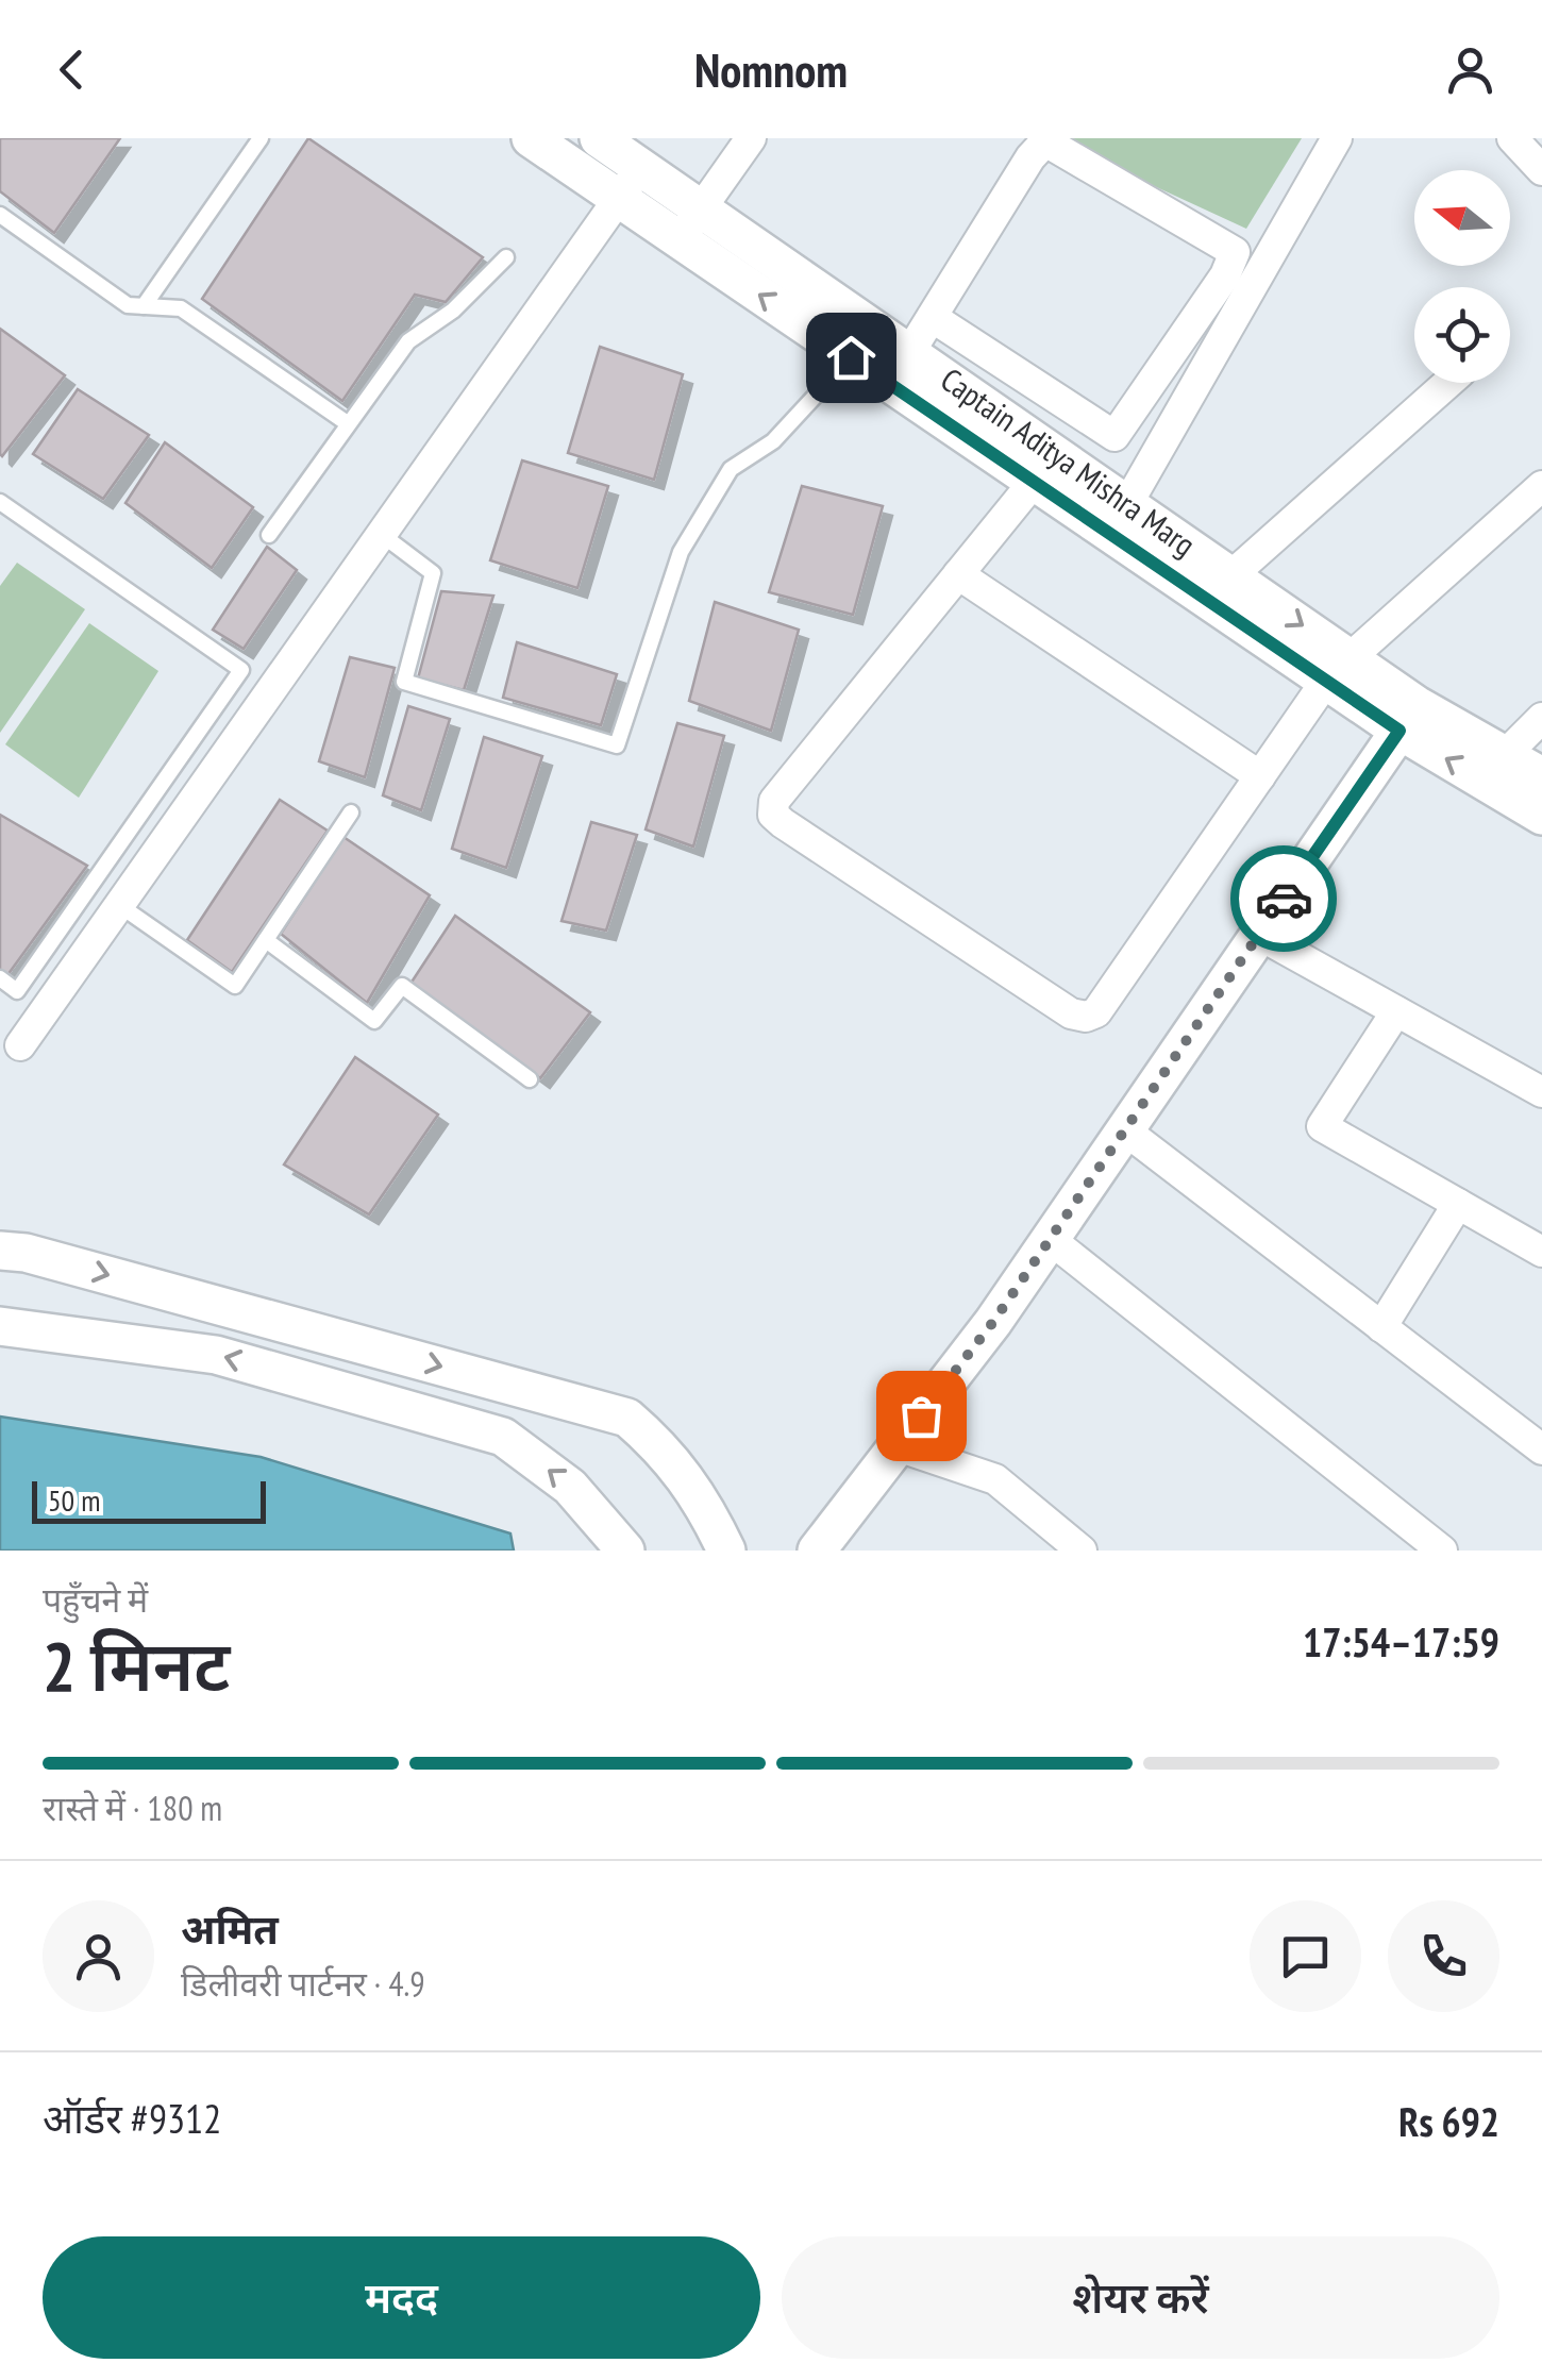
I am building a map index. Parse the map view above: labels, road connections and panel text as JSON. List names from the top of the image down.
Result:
{
  "streets": {
    "street": ["Captain Aditya Mishra Marg"]
  },
  "scale_bar": "50 m",
  "north": "left",
  "page": {
    "header": "Nomnom",
    "scale": "50 m",
    "heading": ["2 मिनट", "पहुँचने में", "17:54–17:59"],
    "panel": [
      "अमित",
      "डिलीवरी पार्टनर · 4.9",
      "ऑर्डर #9312",
      "Rs 692"
    ],
    "bar": "रास्ते में · 180 m",
    "buttons": ["मदद", "शेयर करें"]
  }
}
